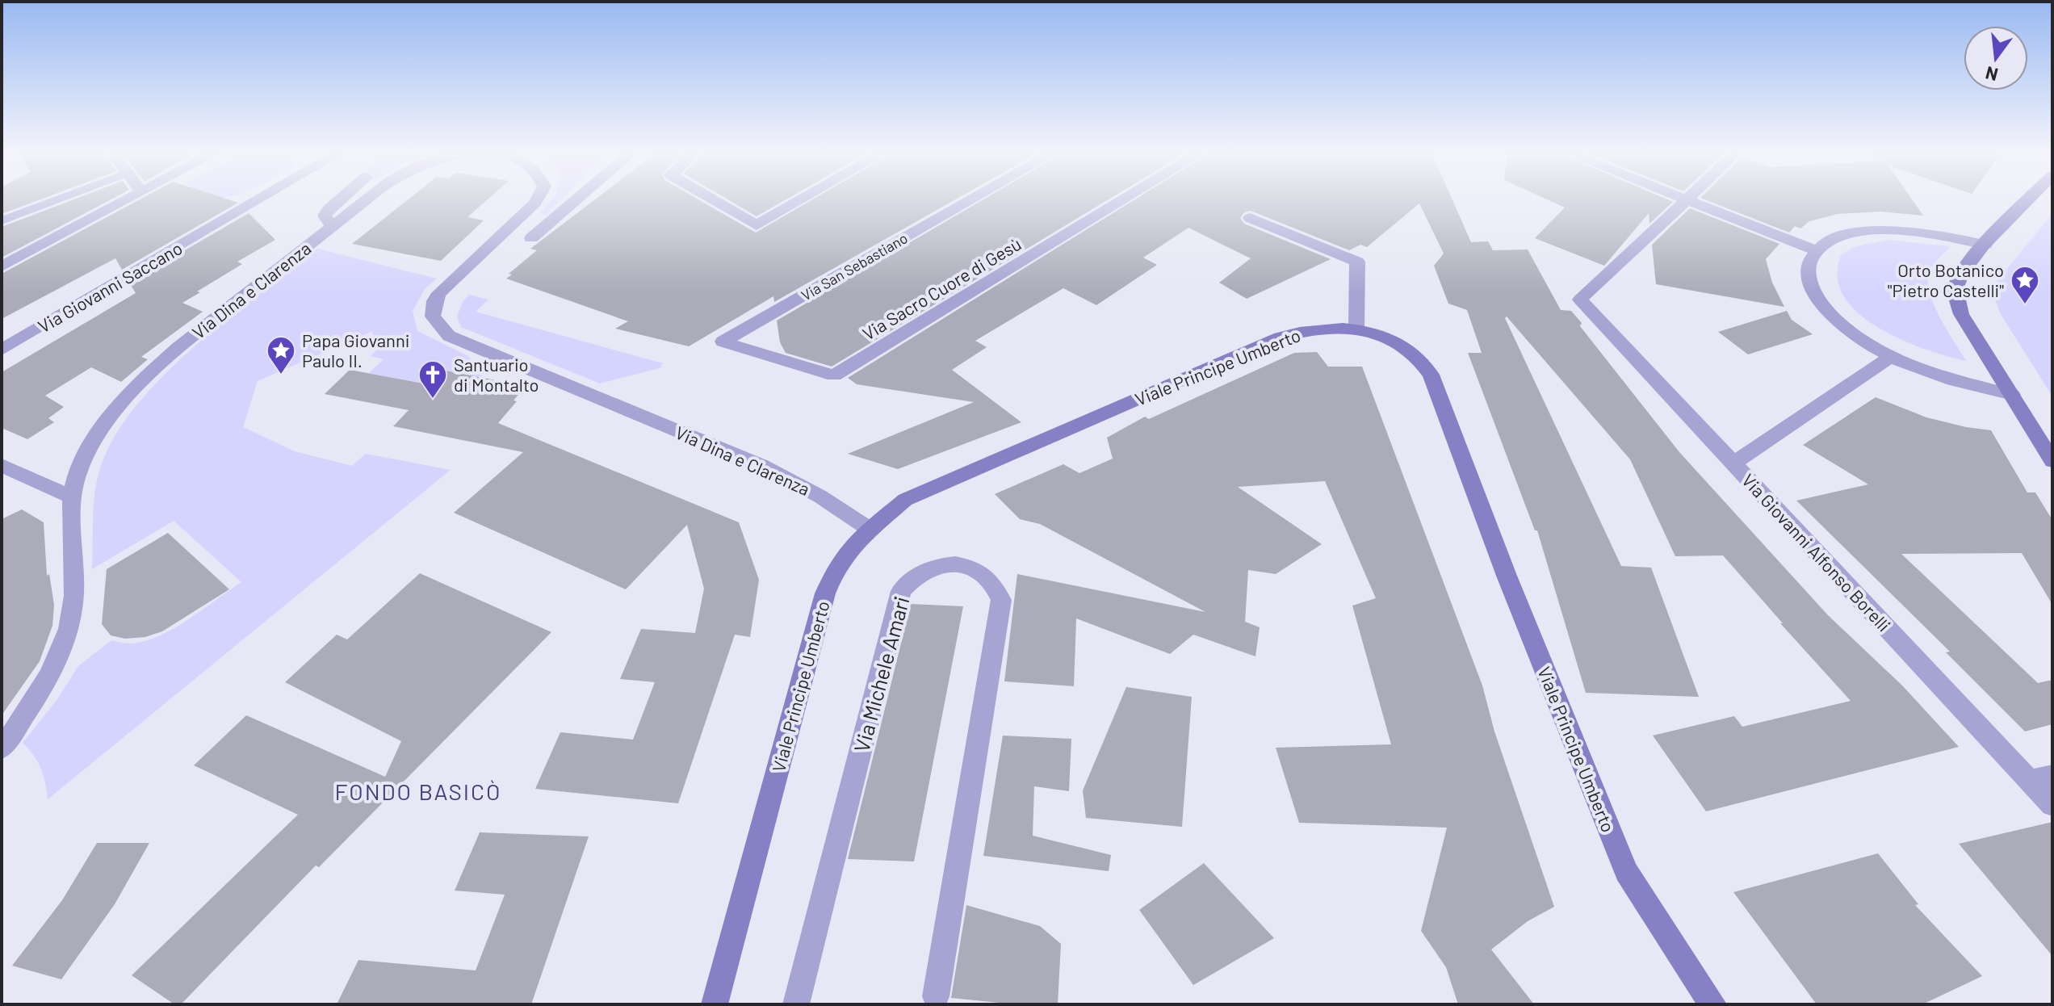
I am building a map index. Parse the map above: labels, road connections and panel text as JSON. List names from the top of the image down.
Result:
{
  "streets": {
    "main road": ["Viale Principe Umberto"],
    "street": [
      "Via San Sebastiano",
      "Via Giovanni Saccano",
      "Via Sacro Cuore di Gesù",
      "Via Dina e Clarenza",
      "Via Giovanni Alfonso Borelli",
      "Via Michele Amari"
    ]
  },
  "crossings": [
    ["Via San Sebastiano", "Via Sacro Cuore di Gesù"],
    ["Via Dina e Clarenza", "Viale Principe Umberto"]
  ],
  "districts": ["FONDO BASICÒ"],
  "places": {
    "place": ["Orto Botanico \"Pietro Castelli\"", "Papa Giovanni Paulo II."],
    "church": ["Santuario di Montalto"]
  },
  "north": "bottom"
}
